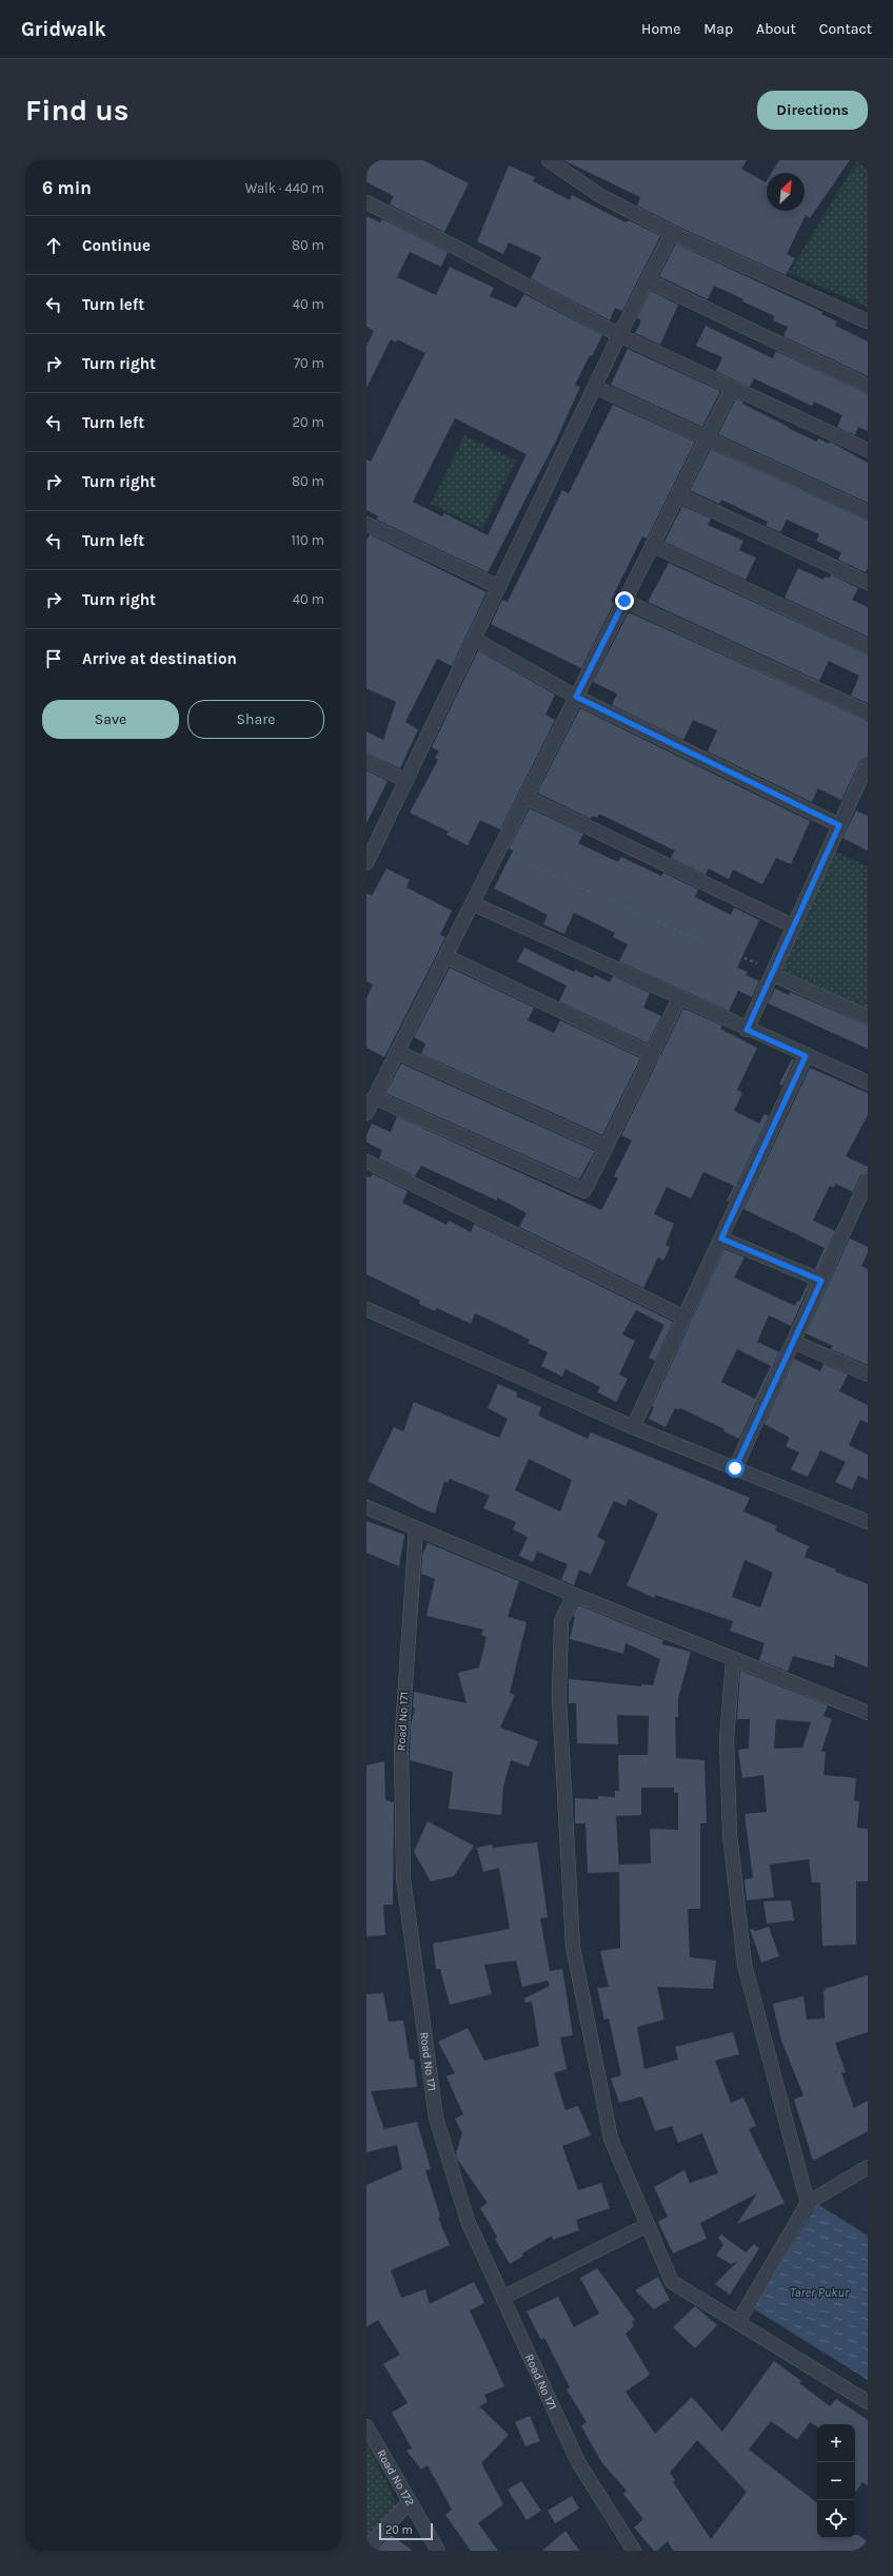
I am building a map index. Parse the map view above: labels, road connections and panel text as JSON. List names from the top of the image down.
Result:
{
  "streets": {
    "street": ["Road No 171", "Road No 172"]
  },
  "water": ["Tarer Pukur"],
  "scale_bar": "20 m",
  "north": "top right",
  "page": {
    "header": "Gridwalk",
    "nav": [
      "Home",
      "Map",
      "About",
      "Contact"
    ],
    "buttons": [
      "Directions",
      ["Save", "Share"]
    ],
    "title": "Find us",
    "heading": ["6 min", "Walk · 440 m"],
    "list": [
      ["Continue", "80 m"],
      ["Turn left", "40 m"],
      ["Turn right", "70 m"],
      ["Turn left", "20 m"],
      ["Turn right", "80 m"],
      ["Turn left", "110 m"],
      ["Turn right", "40 m"],
      "Arrive at destination"
    ],
    "map_buttons": ["+", "−"],
    "scale": "20 m"
  }
}
